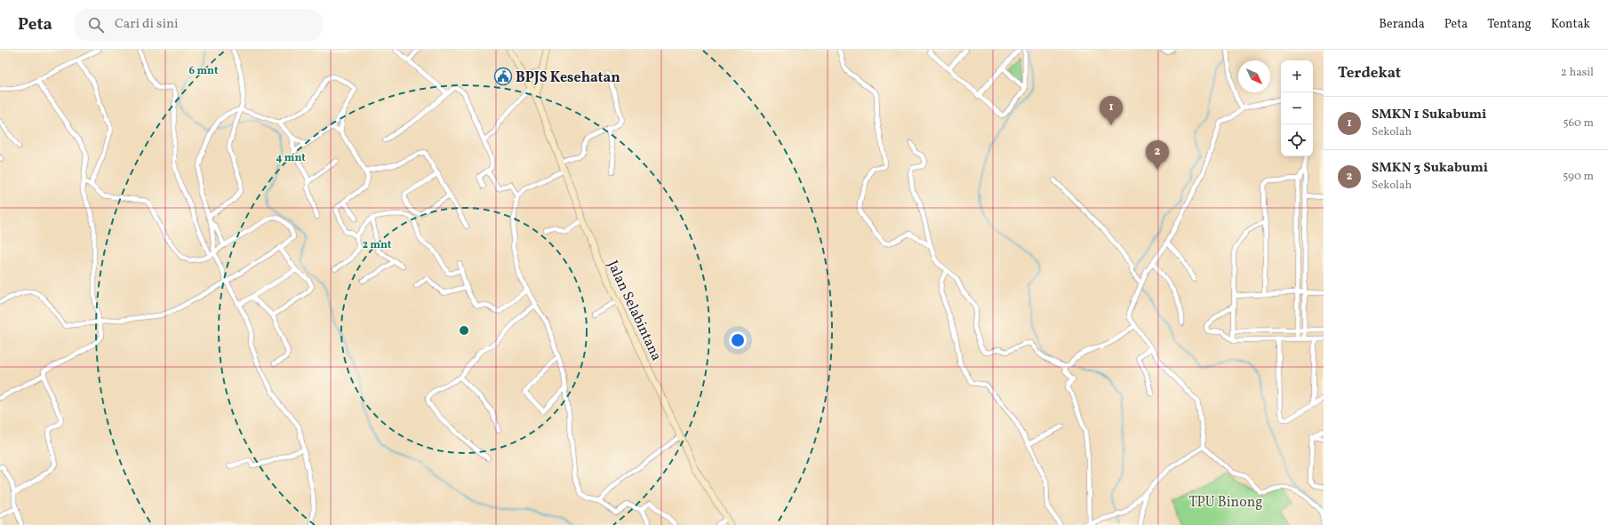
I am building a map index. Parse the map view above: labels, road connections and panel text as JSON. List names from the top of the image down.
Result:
{
  "streets": {
    "street": ["Jalan Selabintana"]
  },
  "parks": ["TPU Binong"],
  "places": {
    "public building": ["BPJS Kesehatan"]
  },
  "north": "bottom right",
  "page": {
    "header": "Peta",
    "search": "Cari di sini",
    "nav": [
      "Beranda",
      "Peta",
      "Tentang",
      "Kontak"
    ],
    "heading": ["Terdekat", "2 hasil"],
    "map_buttons": ["+", "−"],
    "pins": ["1", "2"],
    "list": [
      {
        "mark": "1",
        "name": "SMKN 1 Sukabumi",
        "note": "Sekolah",
        "value": "560 m"
      },
      {
        "mark": "2",
        "name": "SMKN 3 Sukabumi",
        "note": "Sekolah",
        "value": "590 m"
      }
    ]
  },
  "rings": ["6 mnt", "4 mnt", "2 mnt"]
}
